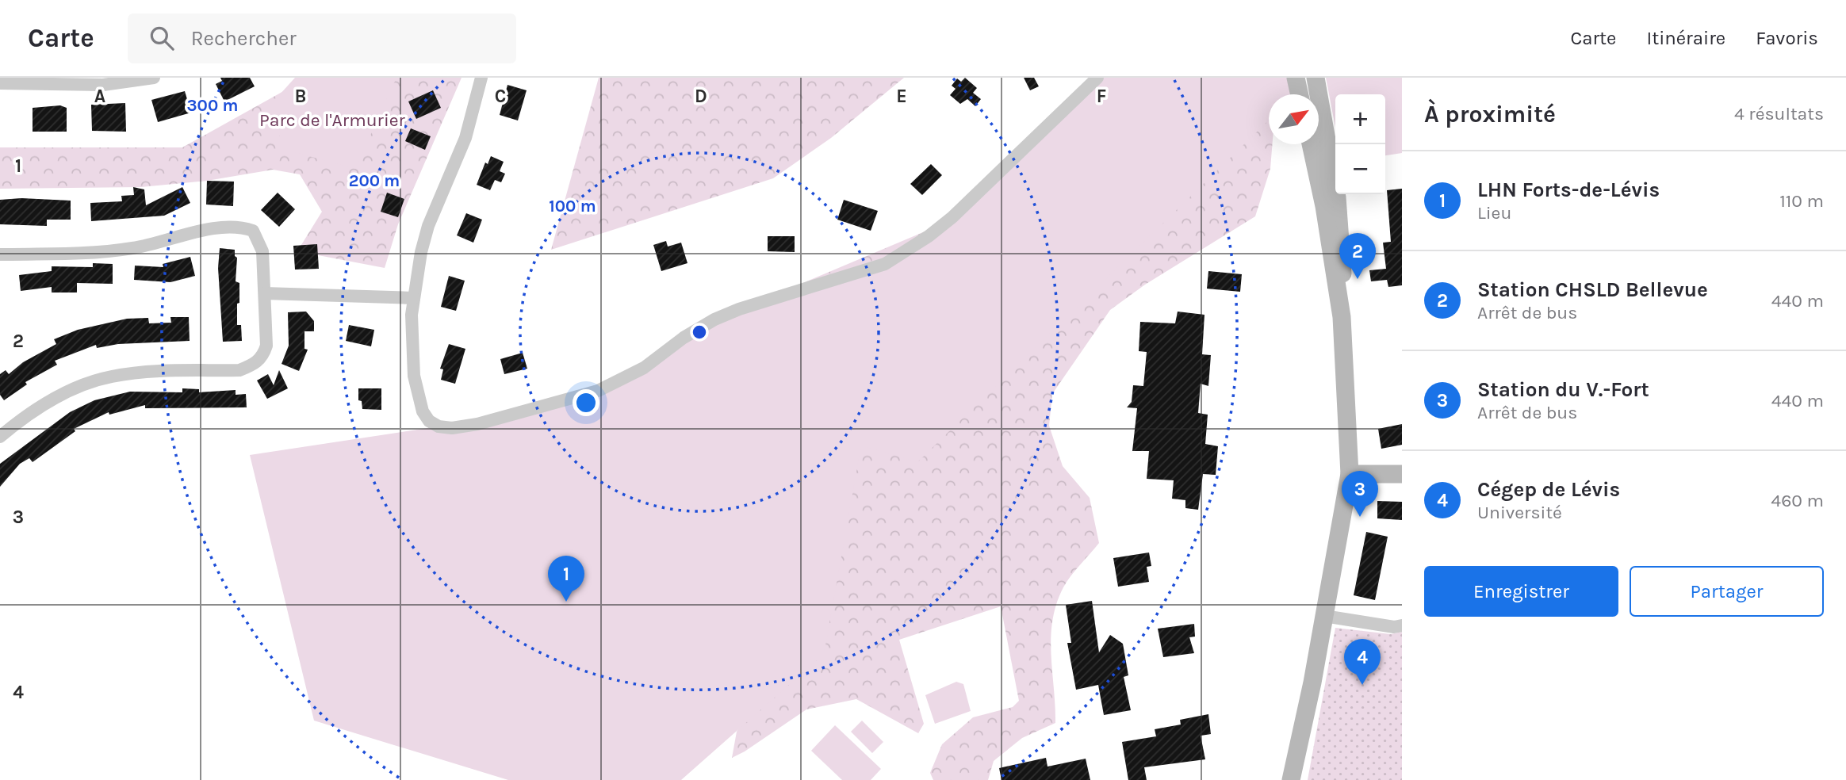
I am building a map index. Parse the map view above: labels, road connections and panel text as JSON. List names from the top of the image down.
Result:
{
  "parks": ["Parc de l'Armurier"],
  "north": "top right",
  "page": {
    "header": "Carte",
    "search": "Rechercher",
    "nav": ["Carte", "Itinéraire", "Favoris"],
    "heading": ["À proximité", "4 résultats"],
    "map_buttons": ["+", "−"],
    "list": [
      {
        "mark": "1",
        "name": "LHN Forts-de-Lévis",
        "note": "Lieu",
        "value": "110 m"
      },
      {
        "mark": "2",
        "name": "Station CHSLD Bellevue",
        "note": "Arrêt de bus",
        "value": "440 m"
      },
      {
        "mark": "3",
        "name": "Station du V.-Fort",
        "note": "Arrêt de bus",
        "value": "440 m"
      },
      {
        "mark": "4",
        "name": "Cégep de Lévis",
        "note": "Université",
        "value": "460 m"
      }
    ],
    "pins": [
      "2",
      "3",
      "1",
      "4"
    ],
    "buttons": ["Enregistrer", "Partager"]
  },
  "grid": {
    "columns": [
      "A",
      "B",
      "C",
      "D",
      "E",
      "F"
    ],
    "rows": [
      "1",
      "2",
      "3",
      "4"
    ]
  },
  "rings": ["300 m", "200 m", "100 m"]
}
